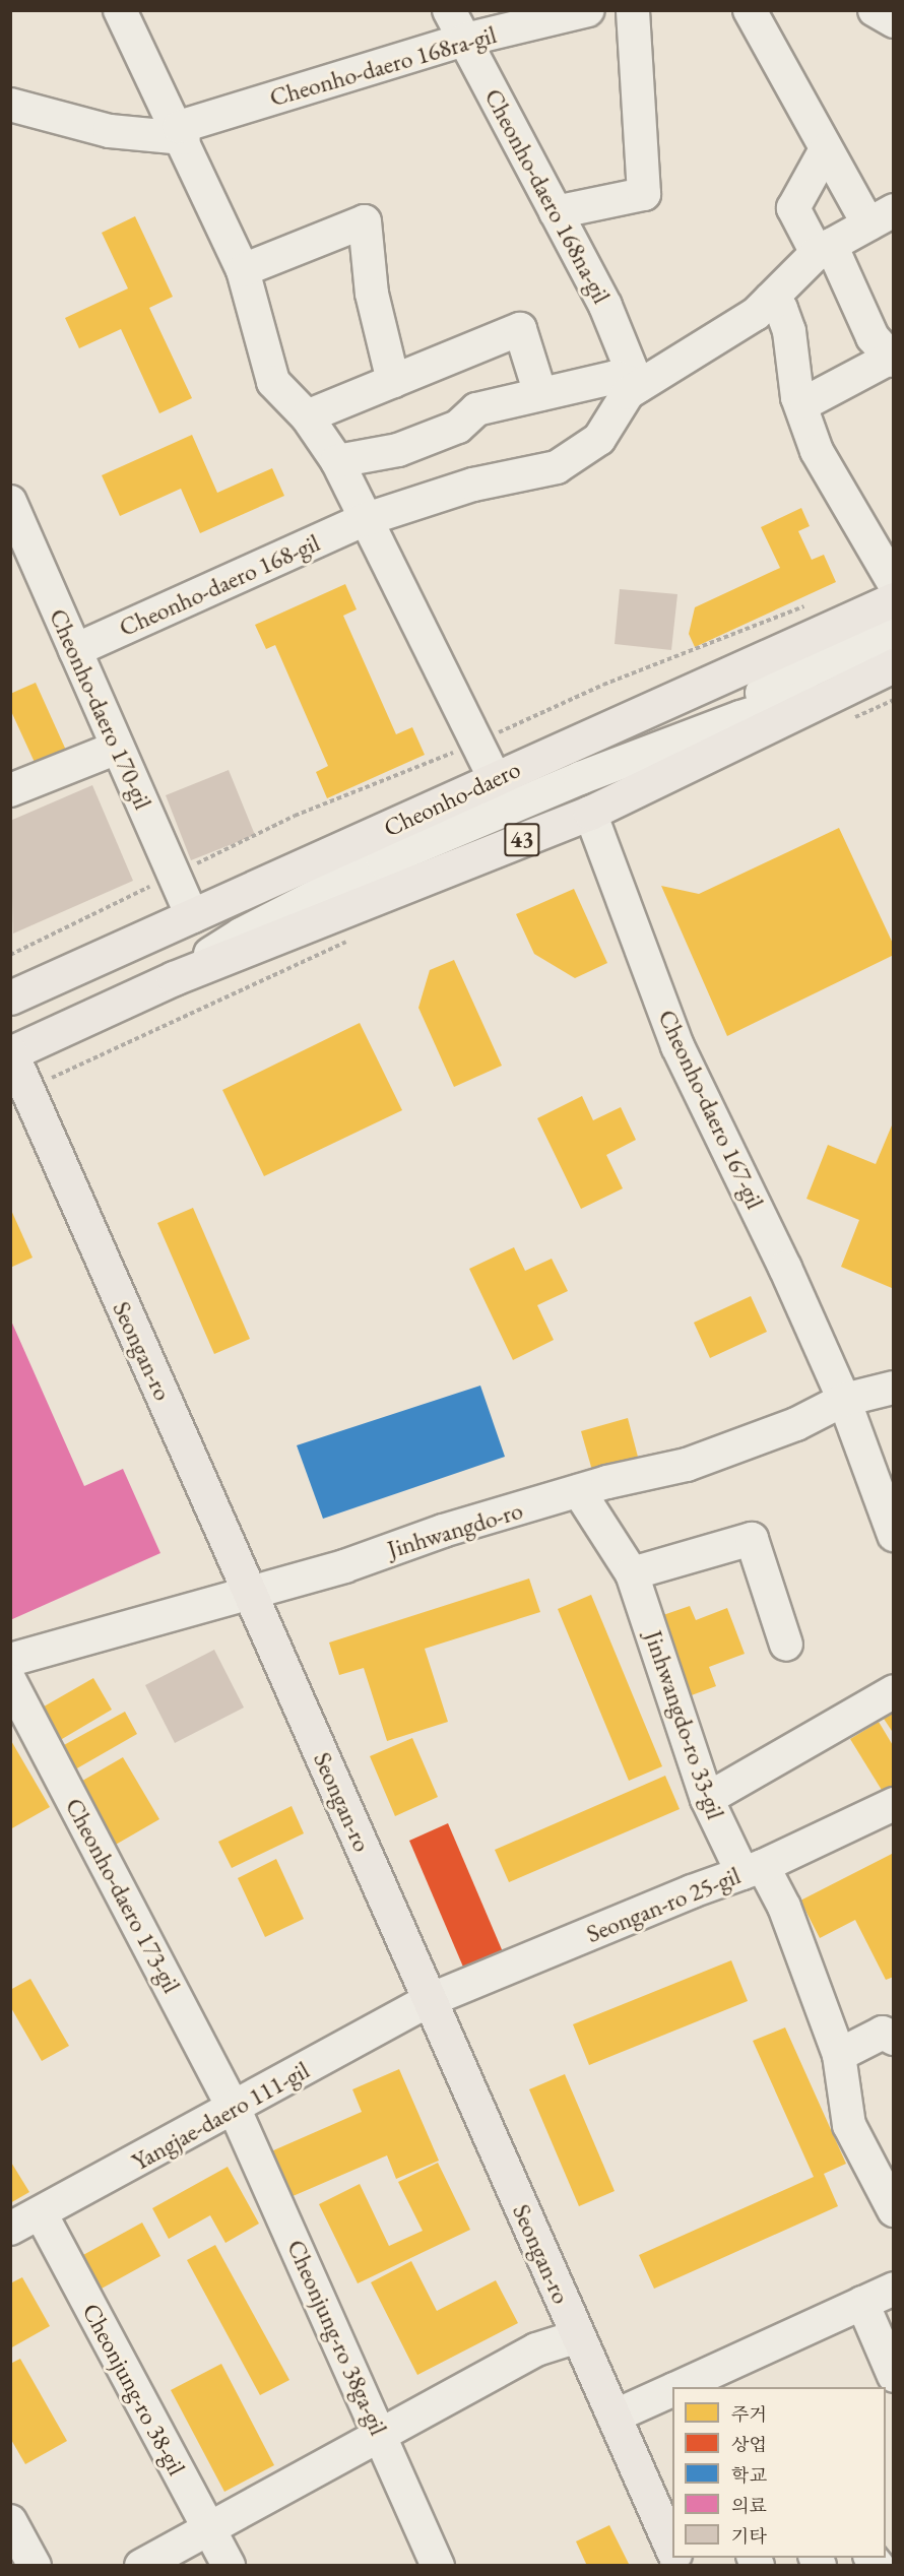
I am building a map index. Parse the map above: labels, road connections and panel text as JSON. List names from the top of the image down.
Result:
{
  "streets": {
    "main road": ["Cheonho-daero", "43", "Seongan-ro"],
    "street": [
      "Cheonho-daero 168ra-gil",
      "Cheonho-daero 168na-gil",
      "Cheonho-daero 168-gil",
      "Cheonho-daero 170-gil",
      "Cheonho-daero 167-gil",
      "Jinhwangdo-ro",
      "Jinhwangdo-ro 33-gil",
      "Cheonho-daero 173-gil",
      "Seongan-ro 25-gil",
      "Yangjae-daero 111-gil",
      "Cheonjung-ro 38ga-gil",
      "Cheonjung-ro 38-gil"
    ]
  },
  "crossings": [
    ["Cheonho-daero 168ra-gil", "Cheonho-daero 168na-gil"],
    ["Cheonho-daero 168na-gil", "Cheonho-daero 168-gil"],
    ["Cheonho-daero 168-gil", "Cheonho-daero 170-gil"],
    ["Cheonho-daero 170-gil", "Cheonho-daero"],
    ["43", "Cheonho-daero 167-gil"],
    ["43", "Seongan-ro"],
    ["Cheonho-daero 167-gil", "Jinhwangdo-ro"],
    ["Seongan-ro", "Jinhwangdo-ro"],
    ["Seongan-ro", "Seongan-ro 25-gil"],
    ["Seongan-ro", "Yangjae-daero 111-gil"],
    ["Jinhwangdo-ro", "Jinhwangdo-ro 33-gil"],
    ["Jinhwangdo-ro 33-gil", "Seongan-ro 25-gil"],
    ["Cheonho-daero 173-gil", "Yangjae-daero 111-gil"],
    ["Cheonho-daero 173-gil", "Cheonjung-ro 38ga-gil"],
    ["Seongan-ro 25-gil", "Yangjae-daero 111-gil"],
    ["Yangjae-daero 111-gil", "Cheonjung-ro 38ga-gil"],
    ["Yangjae-daero 111-gil", "Cheonjung-ro 38-gil"]
  ],
  "legend": [
    "주거",
    "상업",
    "학교",
    "의료",
    "기타"
  ]
}
